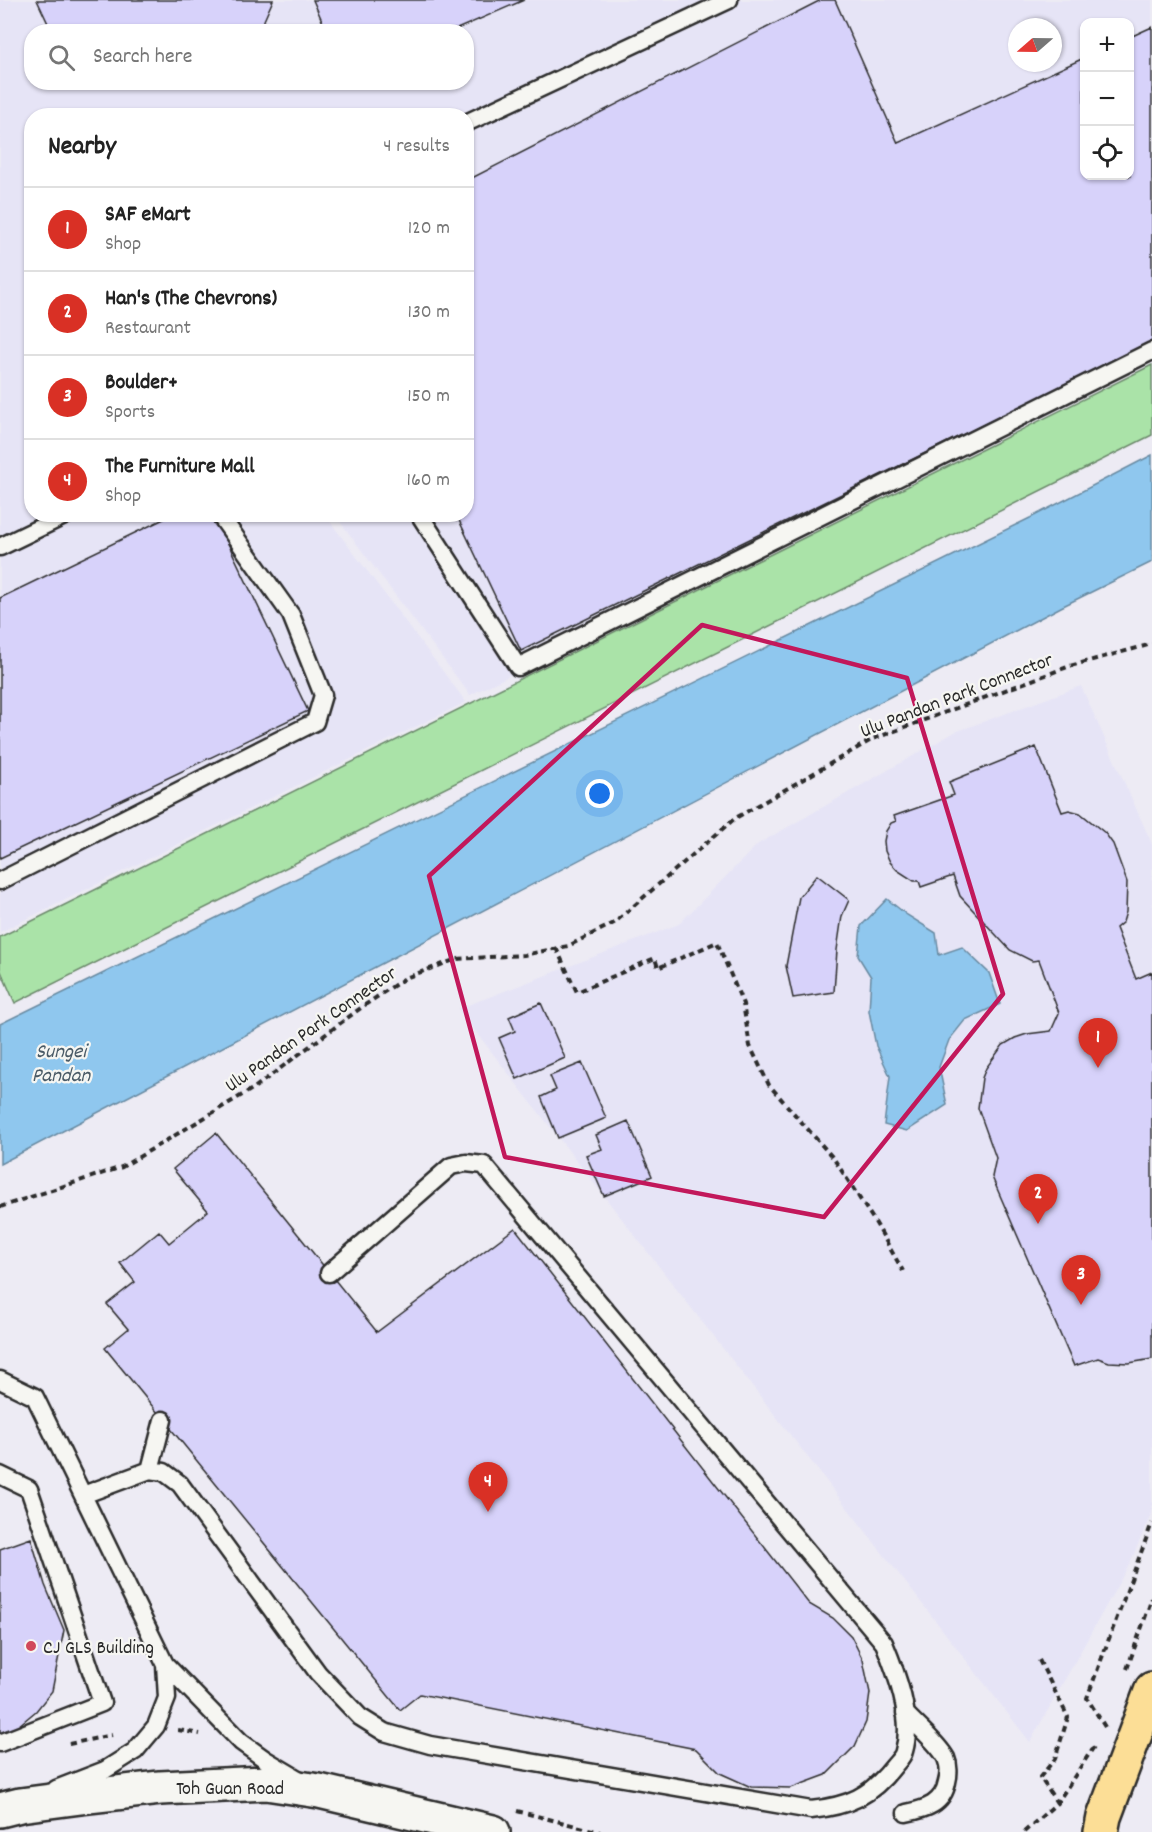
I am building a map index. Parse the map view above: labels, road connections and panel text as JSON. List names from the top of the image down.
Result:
{
  "streets": {
    "main road": ["Toh Guan Road"],
    "path": ["Ulu Pandan Park Connector"]
  },
  "water": ["Sungei Pandan"],
  "places": ["CJ GLS Building"],
  "north": "left",
  "page": {
    "map_buttons": ["+", "−"],
    "search": "Search here",
    "heading": ["Nearby", "4 results"],
    "list": [
      {
        "mark": "1",
        "name": "SAF eMart",
        "note": "Shop",
        "value": "120 m"
      },
      {
        "mark": "2",
        "name": "Han's (The Chevrons)",
        "note": "Restaurant",
        "value": "130 m"
      },
      {
        "mark": "3",
        "name": "Boulder+",
        "note": "Sports",
        "value": "150 m"
      },
      {
        "mark": "4",
        "name": "The Furniture Mall",
        "note": "Shop",
        "value": "160 m"
      }
    ],
    "pins": [
      "1",
      "2",
      "3",
      "4"
    ]
  }
}
